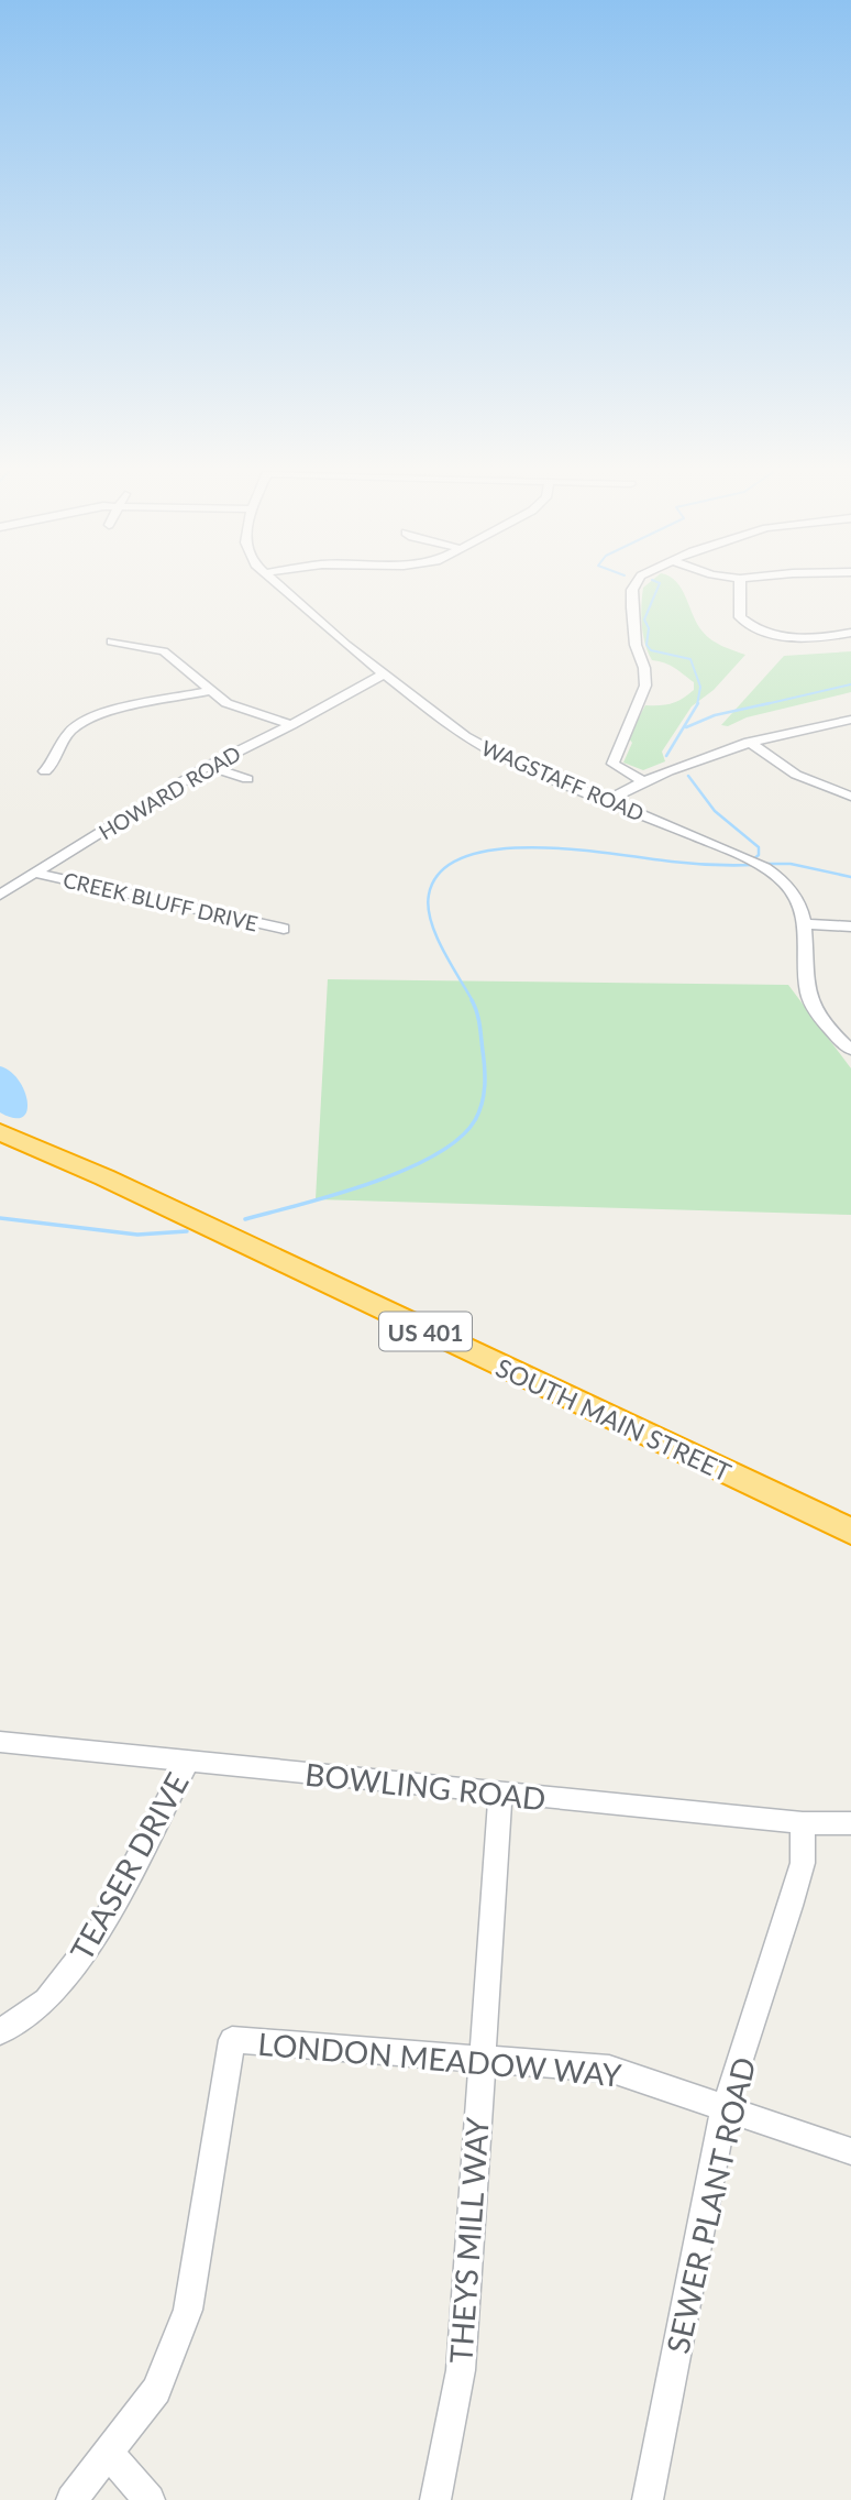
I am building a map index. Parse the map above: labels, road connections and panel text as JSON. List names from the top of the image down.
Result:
{
  "streets": {
    "highway": ["US 401", "SOUTH MAIN STREET"],
    "street": [
      "WAGSTAFF ROAD",
      "HOWARD ROAD",
      "CREEK BLUFF DRIVE",
      "BOWLING ROAD",
      "TEASER DRIVE",
      "LONDON MEADOW WAY",
      "SEWER PLANT ROAD",
      "THEYS MILL WAY"
    ]
  },
  "crossings": [
    ["WAGSTAFF ROAD", "HOWARD ROAD"],
    ["HOWARD ROAD", "CREEK BLUFF DRIVE"],
    ["BOWLING ROAD", "TEASER DRIVE"],
    ["BOWLING ROAD", "SEWER PLANT ROAD"],
    ["BOWLING ROAD", "THEYS MILL WAY"],
    ["LONDON MEADOW WAY", "SEWER PLANT ROAD"],
    ["LONDON MEADOW WAY", "THEYS MILL WAY"]
  ]
}
